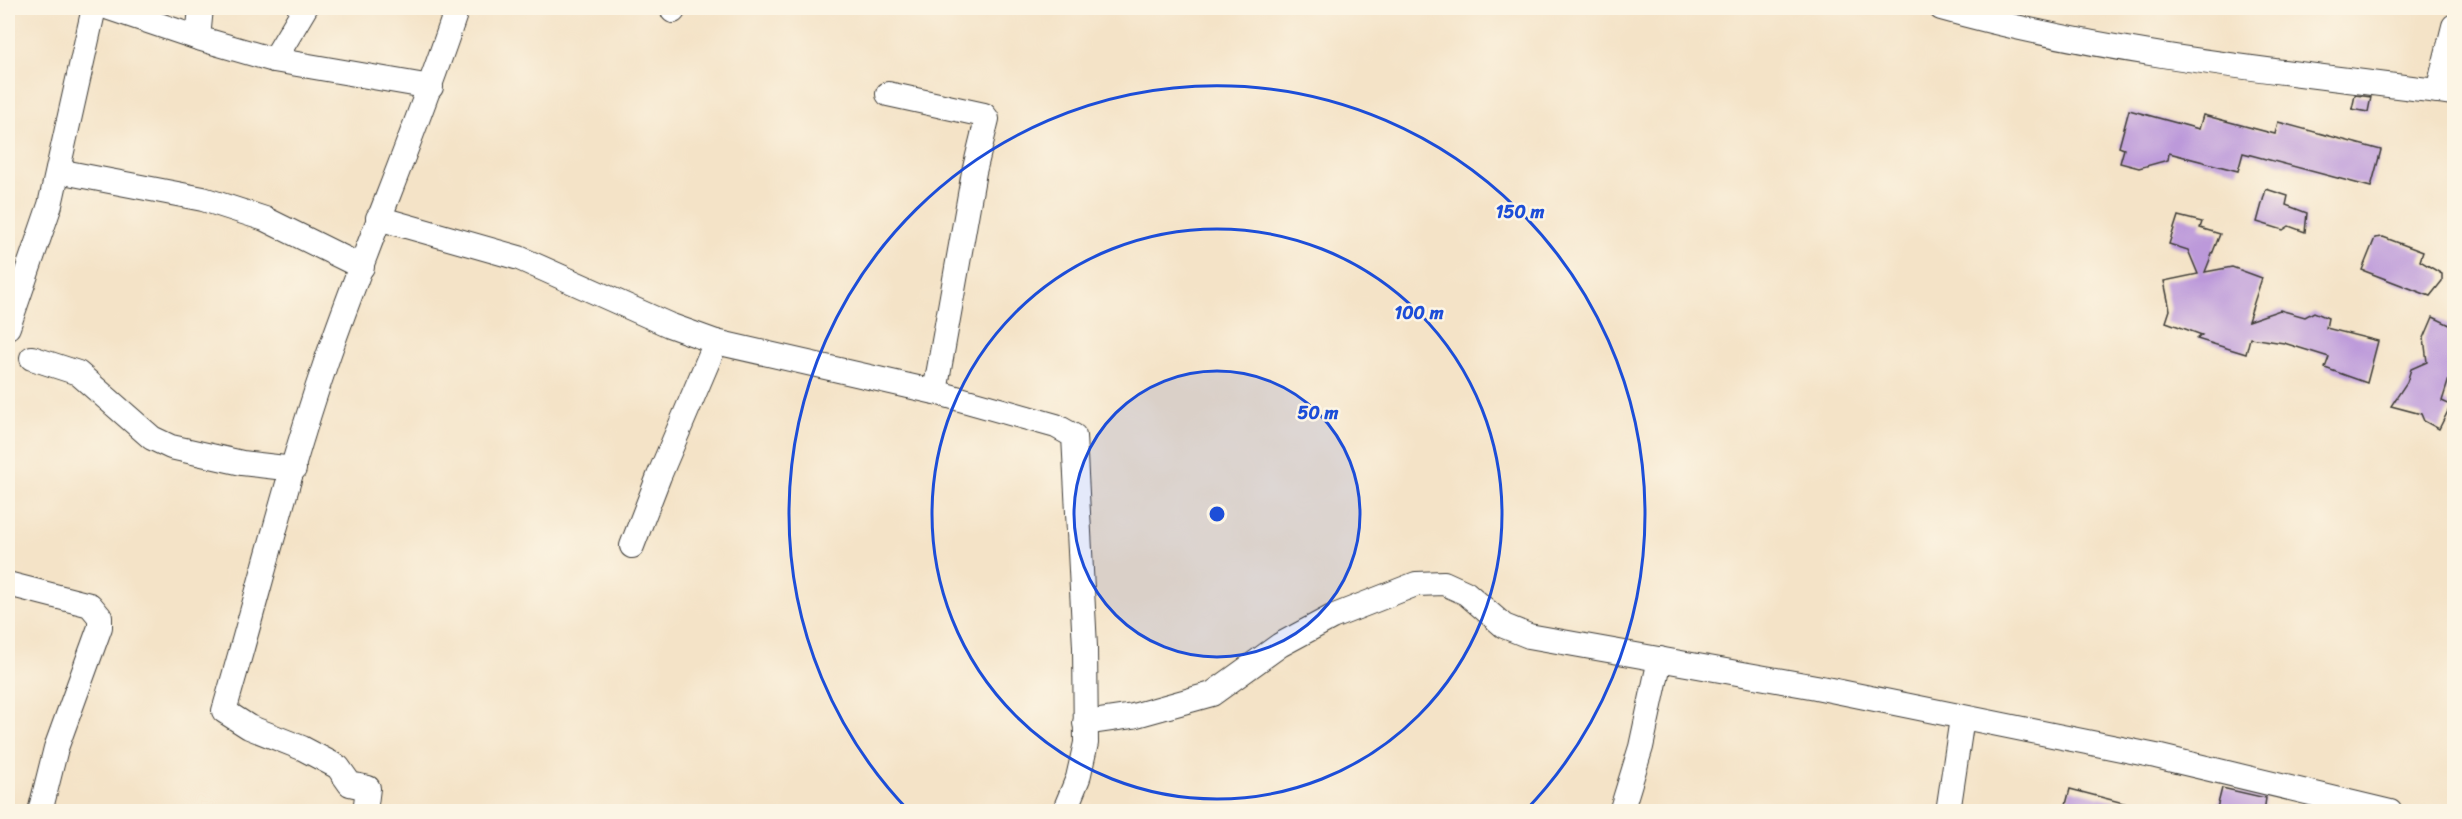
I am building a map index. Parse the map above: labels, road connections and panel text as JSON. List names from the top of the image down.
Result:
{
  "rings": ["150 m", "100 m", "50 m"]
}
